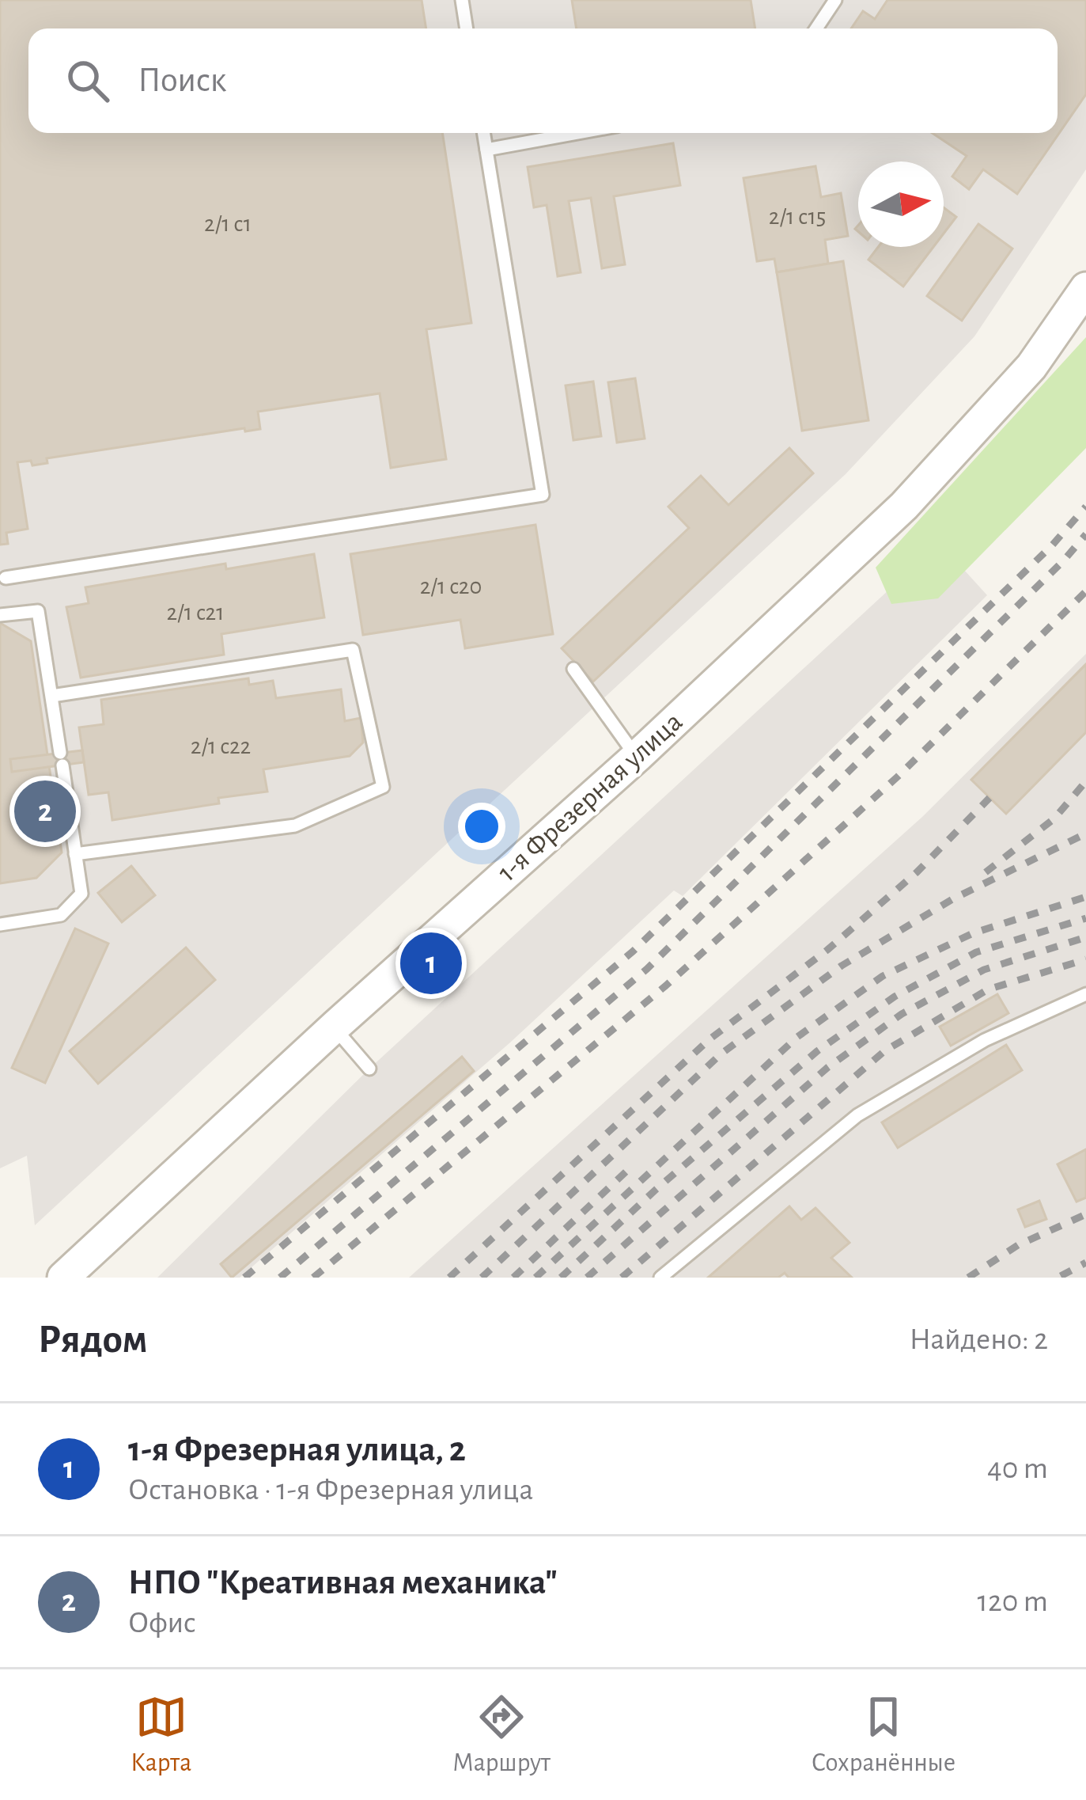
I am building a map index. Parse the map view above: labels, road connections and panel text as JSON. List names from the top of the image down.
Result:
{
  "streets": {
    "street": ["1-я Фрезерная улица"]
  },
  "house_numbers": [
    "2/1 с15",
    "2/1 с1",
    "2/1 c20",
    "2/1 c21",
    "2/1 c22"
  ],
  "north": "right",
  "page": {
    "search": "Поиск",
    "pins": ["2", "1"],
    "heading": ["Рядом", "Найдено: 2"],
    "list": [
      {
        "mark": "1",
        "name": "1-я Фрезерная улица, 2",
        "note": "Остановка · 1-я Фрезерная улица",
        "value": "40 m"
      },
      {
        "mark": "2",
        "name": "НПО \"Креативная механика\"",
        "note": "Офис",
        "value": "120 m"
      }
    ],
    "nav": ["Карта", "Маршрут", "Сохранённые"]
  }
}
